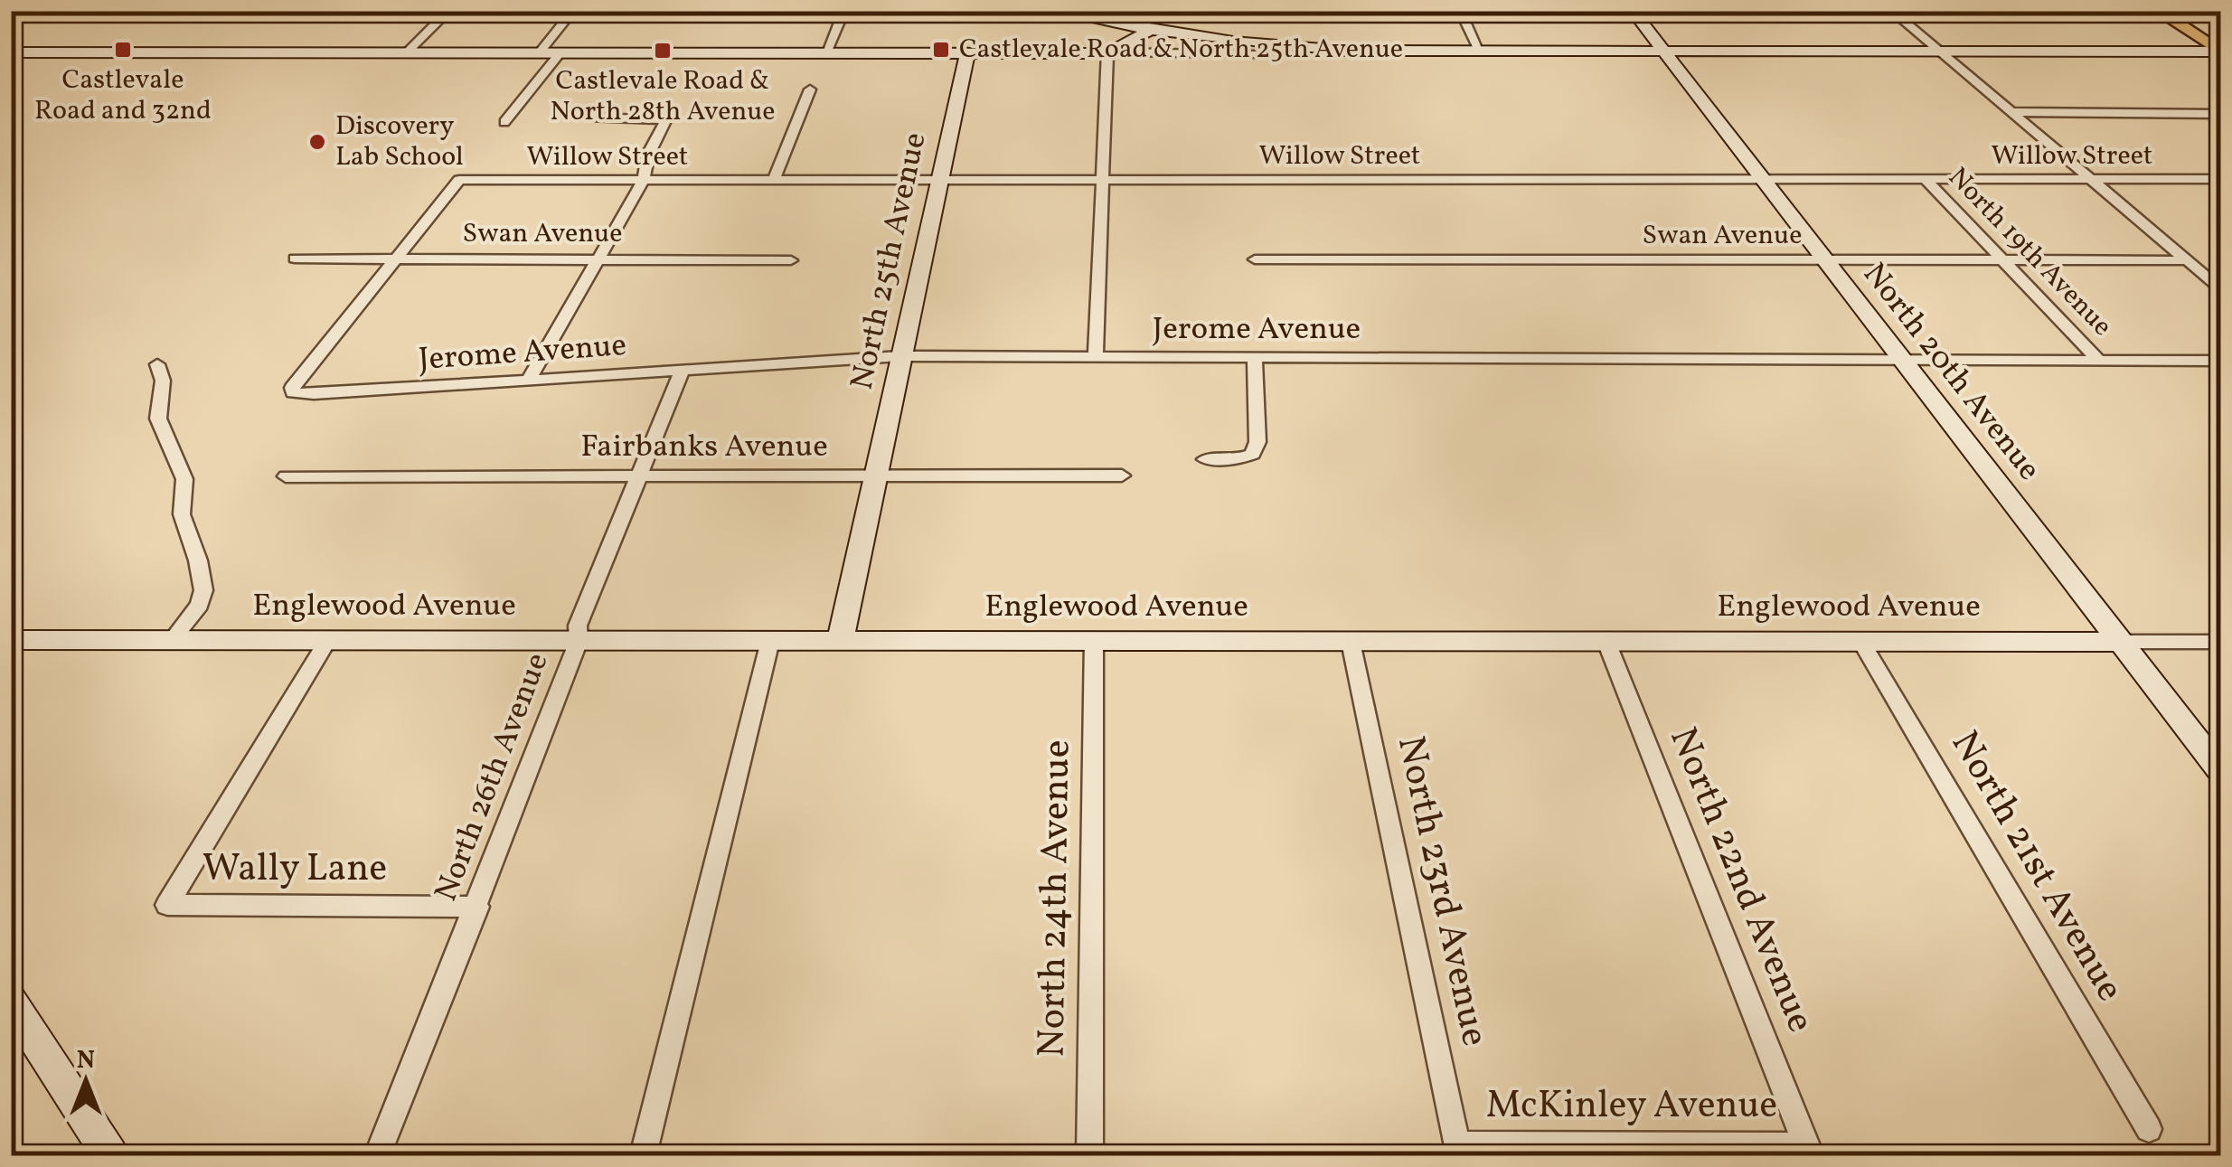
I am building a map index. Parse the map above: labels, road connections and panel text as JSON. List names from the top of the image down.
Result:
{
  "streets": {
    "street": [
      "Willow Street",
      "Swan Avenue",
      "North 19th Avenue",
      "North 25th Avenue",
      "Jerome Avenue",
      "North 20th Avenue",
      "Fairbanks Avenue",
      "Englewood Avenue",
      "North 26th Avenue",
      "North 21st Avenue",
      "Wally Lane",
      "North 22nd Avenue",
      "North 23rd Avenue",
      "North 24th Avenue",
      "McKinley Avenue"
    ]
  },
  "crossings": [
    ["Willow Street", "Swan Avenue"],
    ["Willow Street", "North 19th Avenue"],
    ["Willow Street", "North 25th Avenue"],
    ["Willow Street", "Jerome Avenue"],
    ["Willow Street", "North 20th Avenue"],
    ["Swan Avenue", "North 19th Avenue"],
    ["Swan Avenue", "Jerome Avenue"],
    ["Swan Avenue", "North 20th Avenue"],
    ["North 19th Avenue", "Jerome Avenue"],
    ["North 25th Avenue", "Jerome Avenue"],
    ["North 25th Avenue", "Fairbanks Avenue"],
    ["North 25th Avenue", "Englewood Avenue"],
    ["Jerome Avenue", "North 20th Avenue"],
    ["Jerome Avenue", "North 26th Avenue"],
    ["North 20th Avenue", "Englewood Avenue"],
    ["Fairbanks Avenue", "North 26th Avenue"],
    ["Englewood Avenue", "North 26th Avenue"],
    ["Englewood Avenue", "North 21st Avenue"],
    ["Englewood Avenue", "Wally Lane"],
    ["Englewood Avenue", "North 22nd Avenue"],
    ["Englewood Avenue", "North 23rd Avenue"],
    ["Englewood Avenue", "North 24th Avenue"],
    ["North 26th Avenue", "Wally Lane"],
    ["North 22nd Avenue", "McKinley Avenue"],
    ["North 23rd Avenue", "McKinley Avenue"]
  ],
  "places": {
    "transit": ["Castlevale Road and 32nd", "Castlevale Road & North 25th Avenue", "Castlevale Road & North 28th Avenue"],
    "other": ["Discovery Lab School"]
  },
  "north": "top"
}
